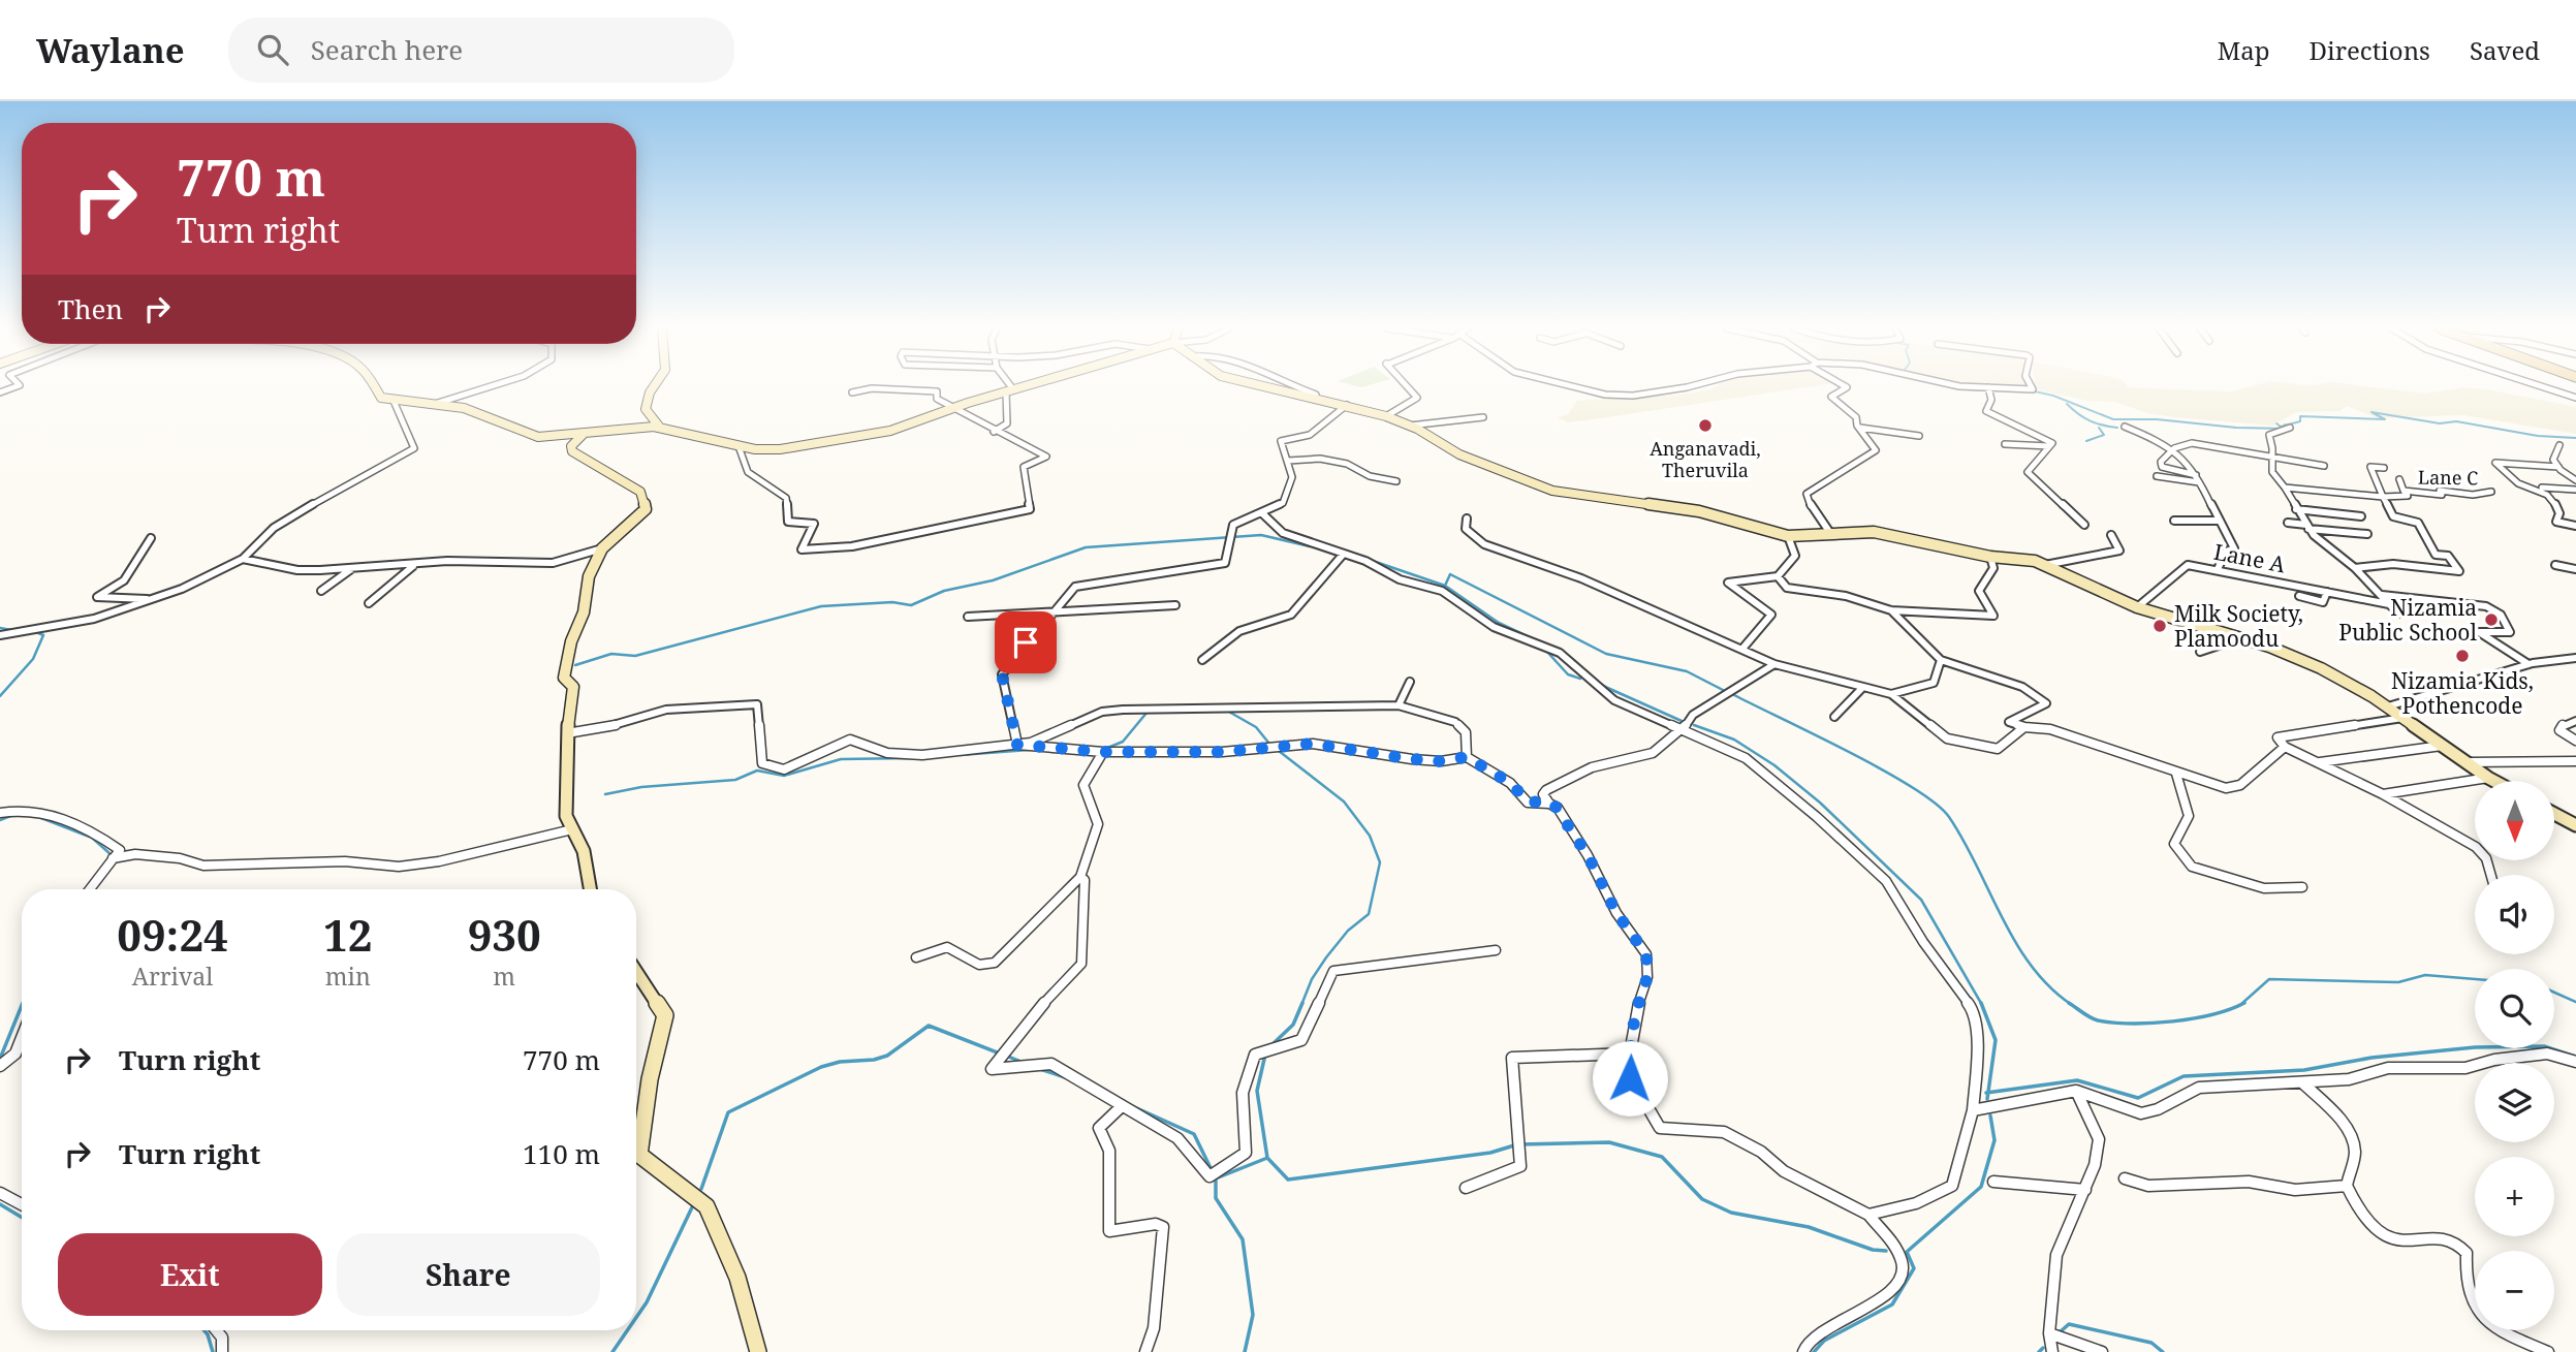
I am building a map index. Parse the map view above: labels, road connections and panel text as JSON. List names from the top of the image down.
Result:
{
  "streets": {
    "street": ["Lane C", "Lane A"]
  },
  "places": [
    "Anganavadi, Theruvila",
    "Nizamia Public School",
    "Milk Society, Plamoodu",
    "Nizamia Kids, Pothencode"
  ],
  "north": "bottom",
  "page": {
    "header": "Waylane",
    "search": "Search here",
    "nav": ["Map", "Directions", "Saved"],
    "turn": ["770 m", "Turn right"],
    "then": "Then",
    "map_buttons": ["+", "−"],
    "eta": [
      "09:24",
      "Arrival",
      "12",
      "min",
      "930",
      "m"
    ],
    "list": [
      {
        "name": "Turn right",
        "value": "770 m"
      },
      {
        "name": "Turn right",
        "value": "110 m"
      }
    ],
    "buttons": ["Exit", "Share"]
  }
}
